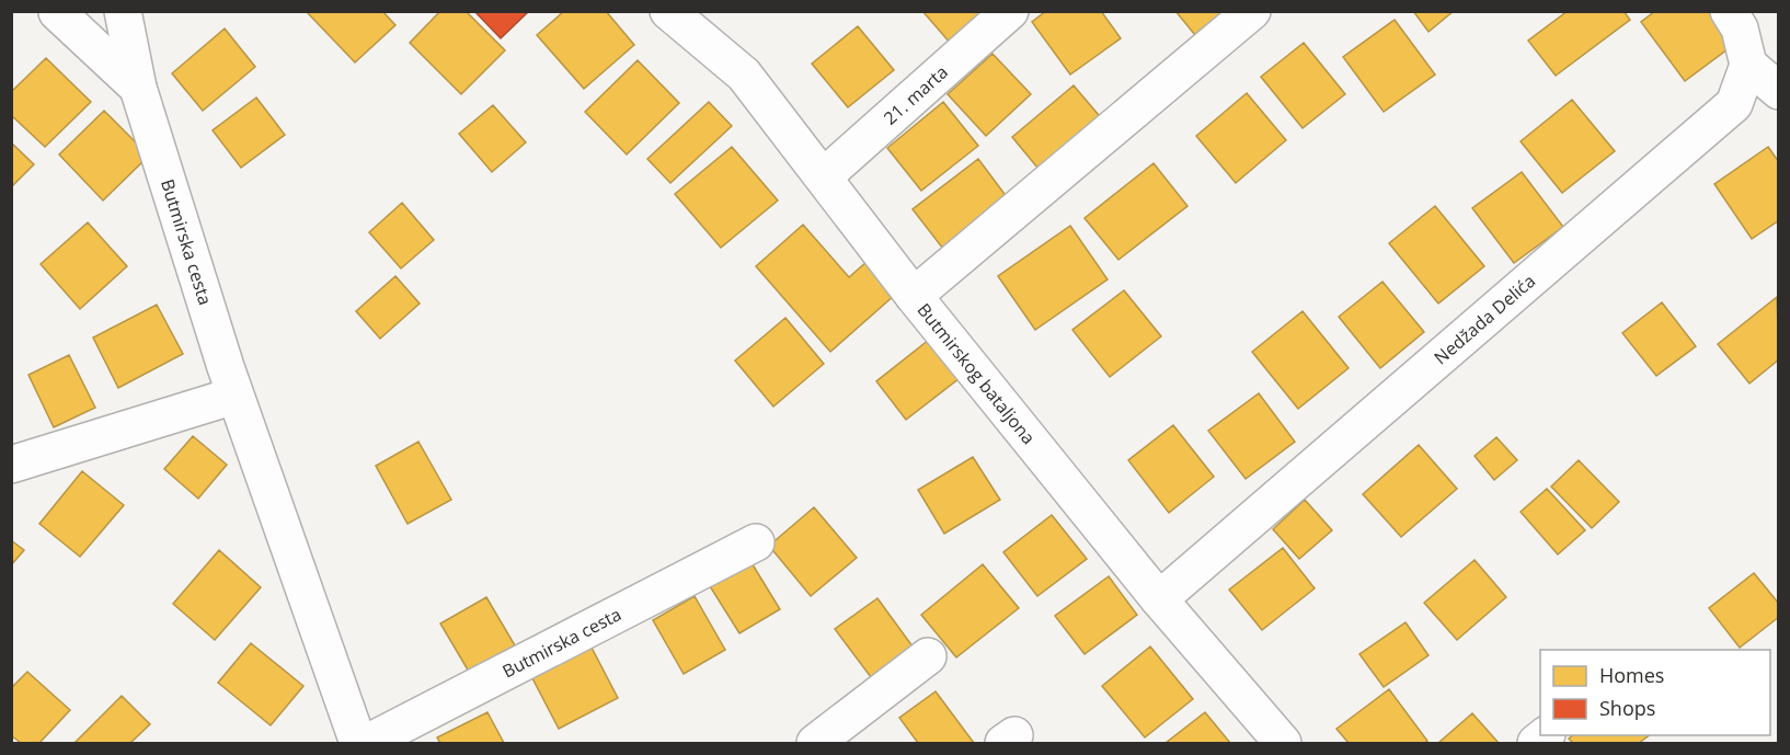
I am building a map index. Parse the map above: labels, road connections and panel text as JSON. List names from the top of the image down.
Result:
{
  "streets": {
    "street": [
      "21. marta",
      "Butmirska cesta",
      "Nedžada Delića",
      "Butmirskog bataljona"
    ]
  },
  "crossings": [
    ["21. marta", "Butmirskog bataljona"],
    ["Nedžada Delića", "Butmirskog bataljona"]
  ],
  "legend": ["Homes", "Shops"]
}
